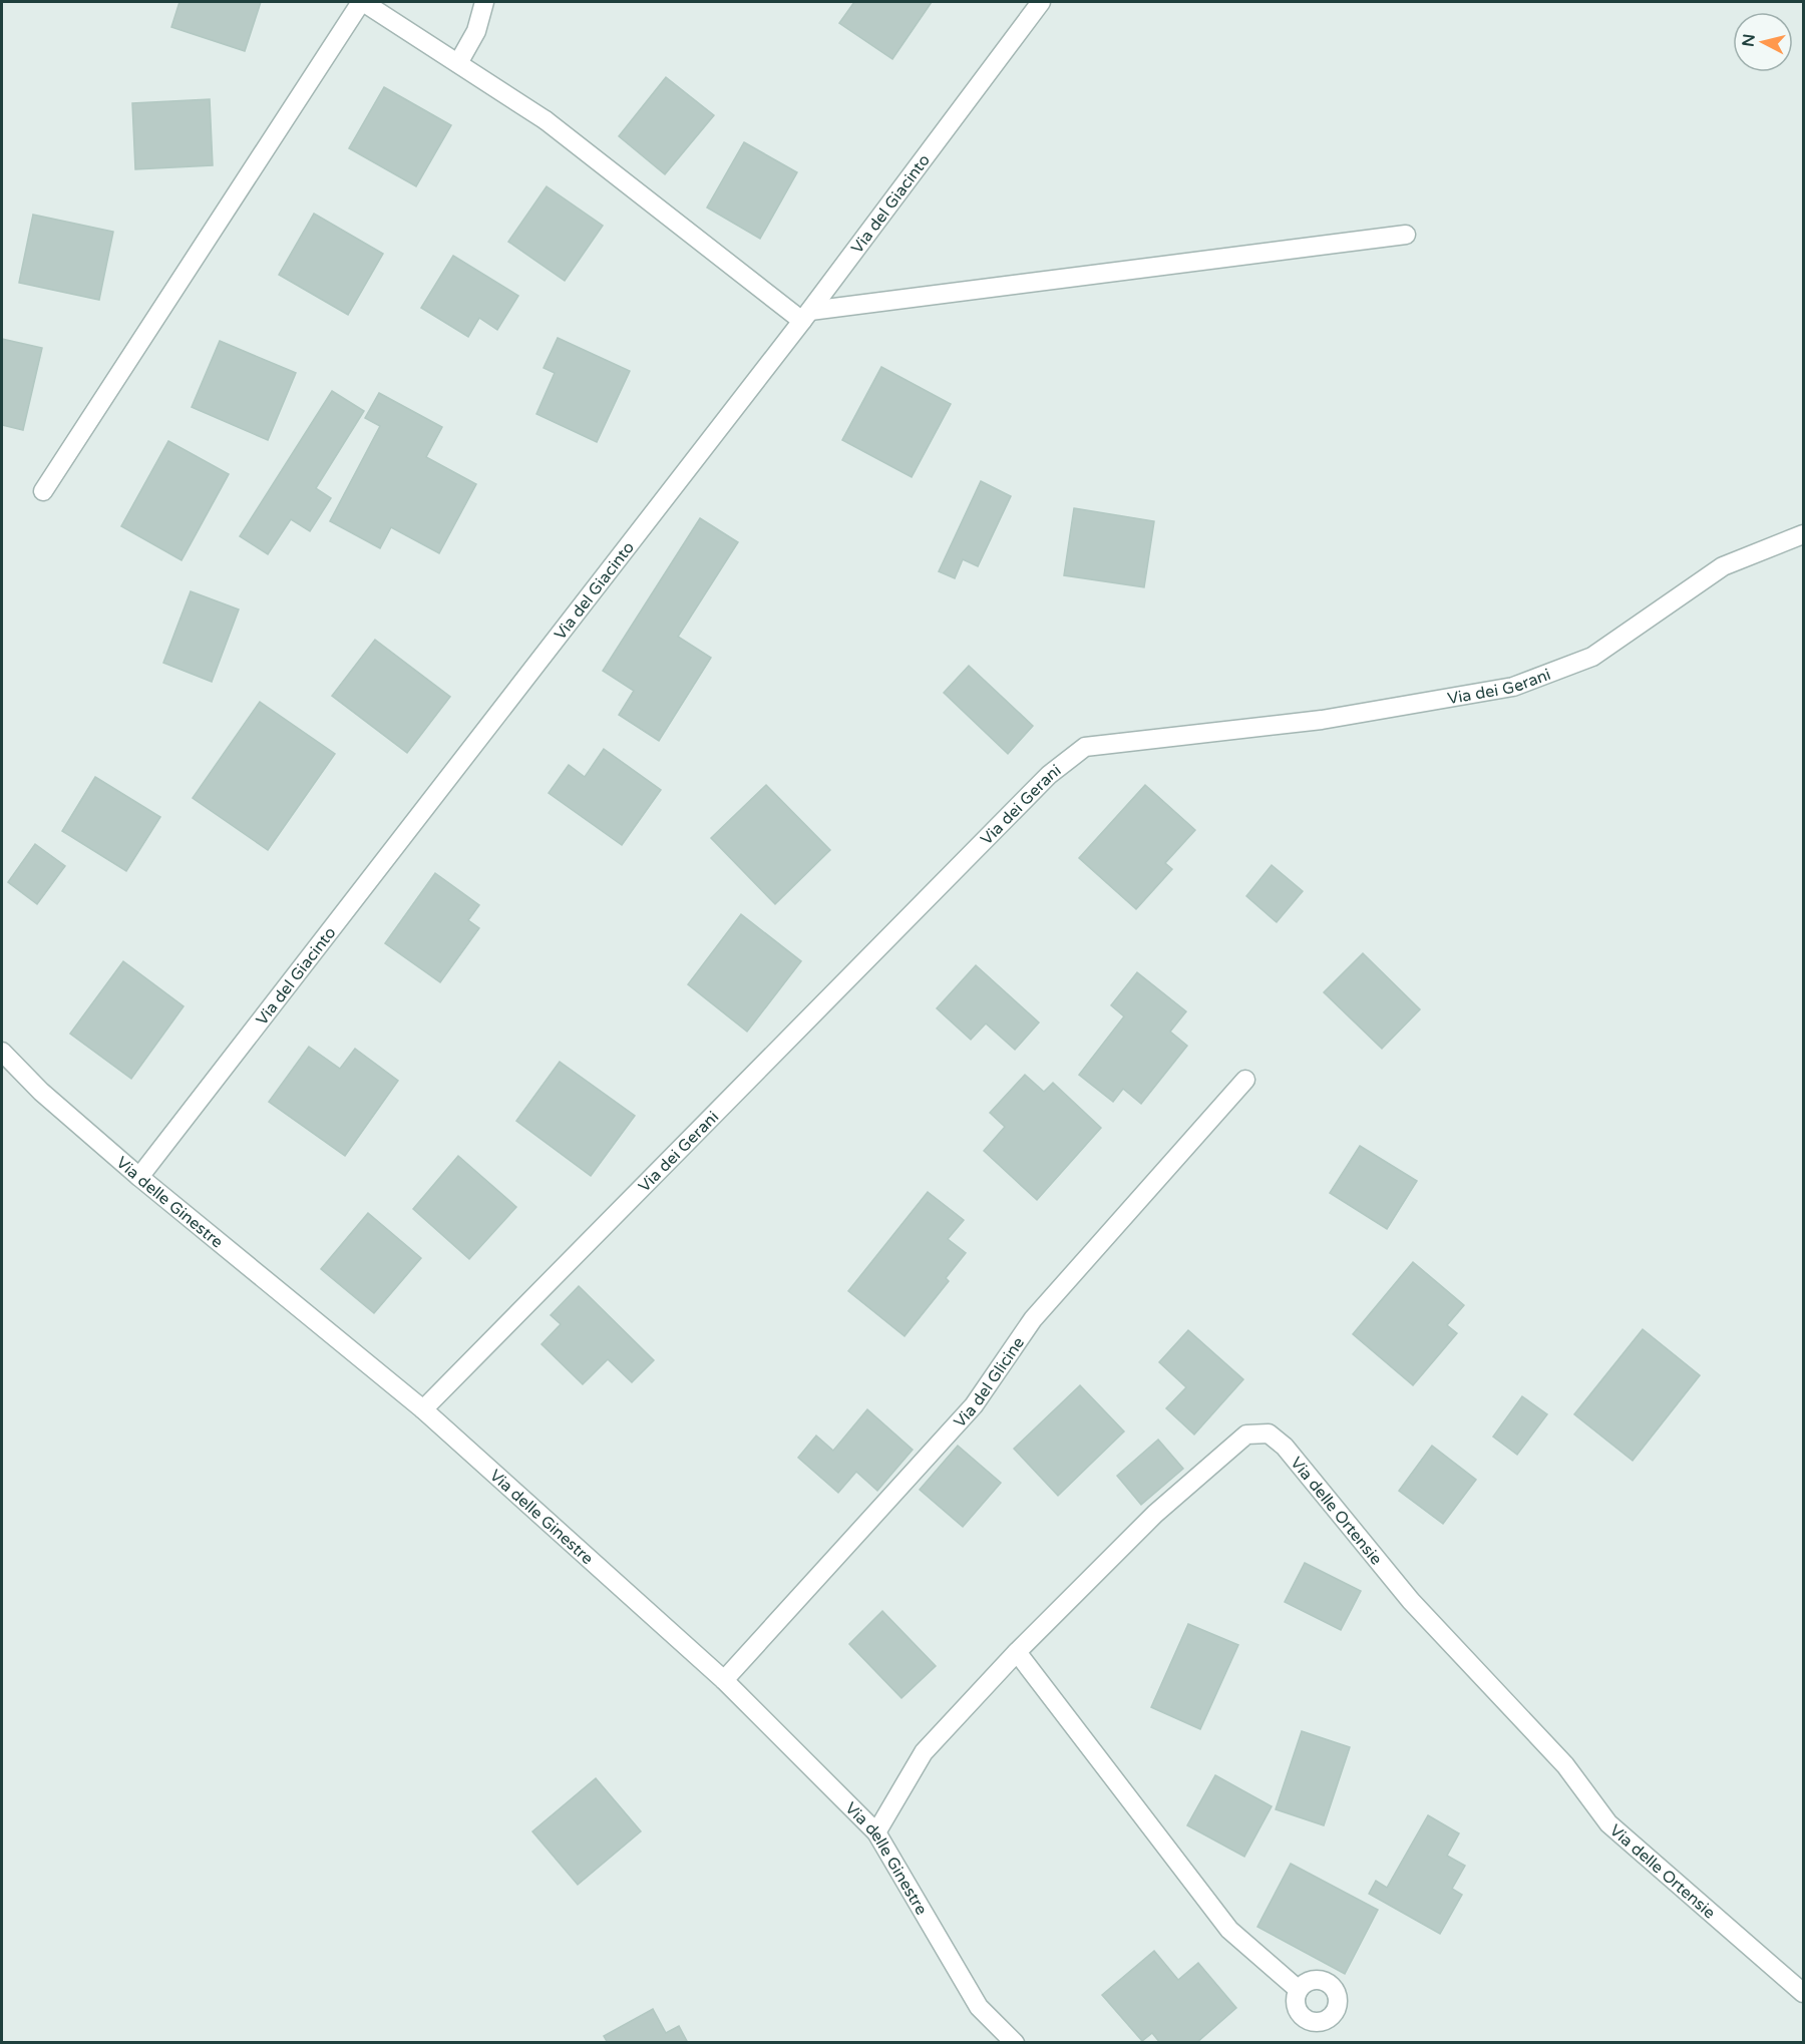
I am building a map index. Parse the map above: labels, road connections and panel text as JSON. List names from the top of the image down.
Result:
{
  "streets": {
    "street": [
      "Via del Giacinto",
      "Via dei Gerani",
      "Via delle Ginestre",
      "Via del Glicine",
      "Via delle Ortensie"
    ]
  },
  "crossings": [
    ["Via del Giacinto", "Via delle Ginestre"],
    ["Via dei Gerani", "Via delle Ginestre"],
    ["Via delle Ginestre", "Via del Glicine"],
    ["Via delle Ginestre", "Via delle Ortensie"]
  ],
  "north": "left"
}
